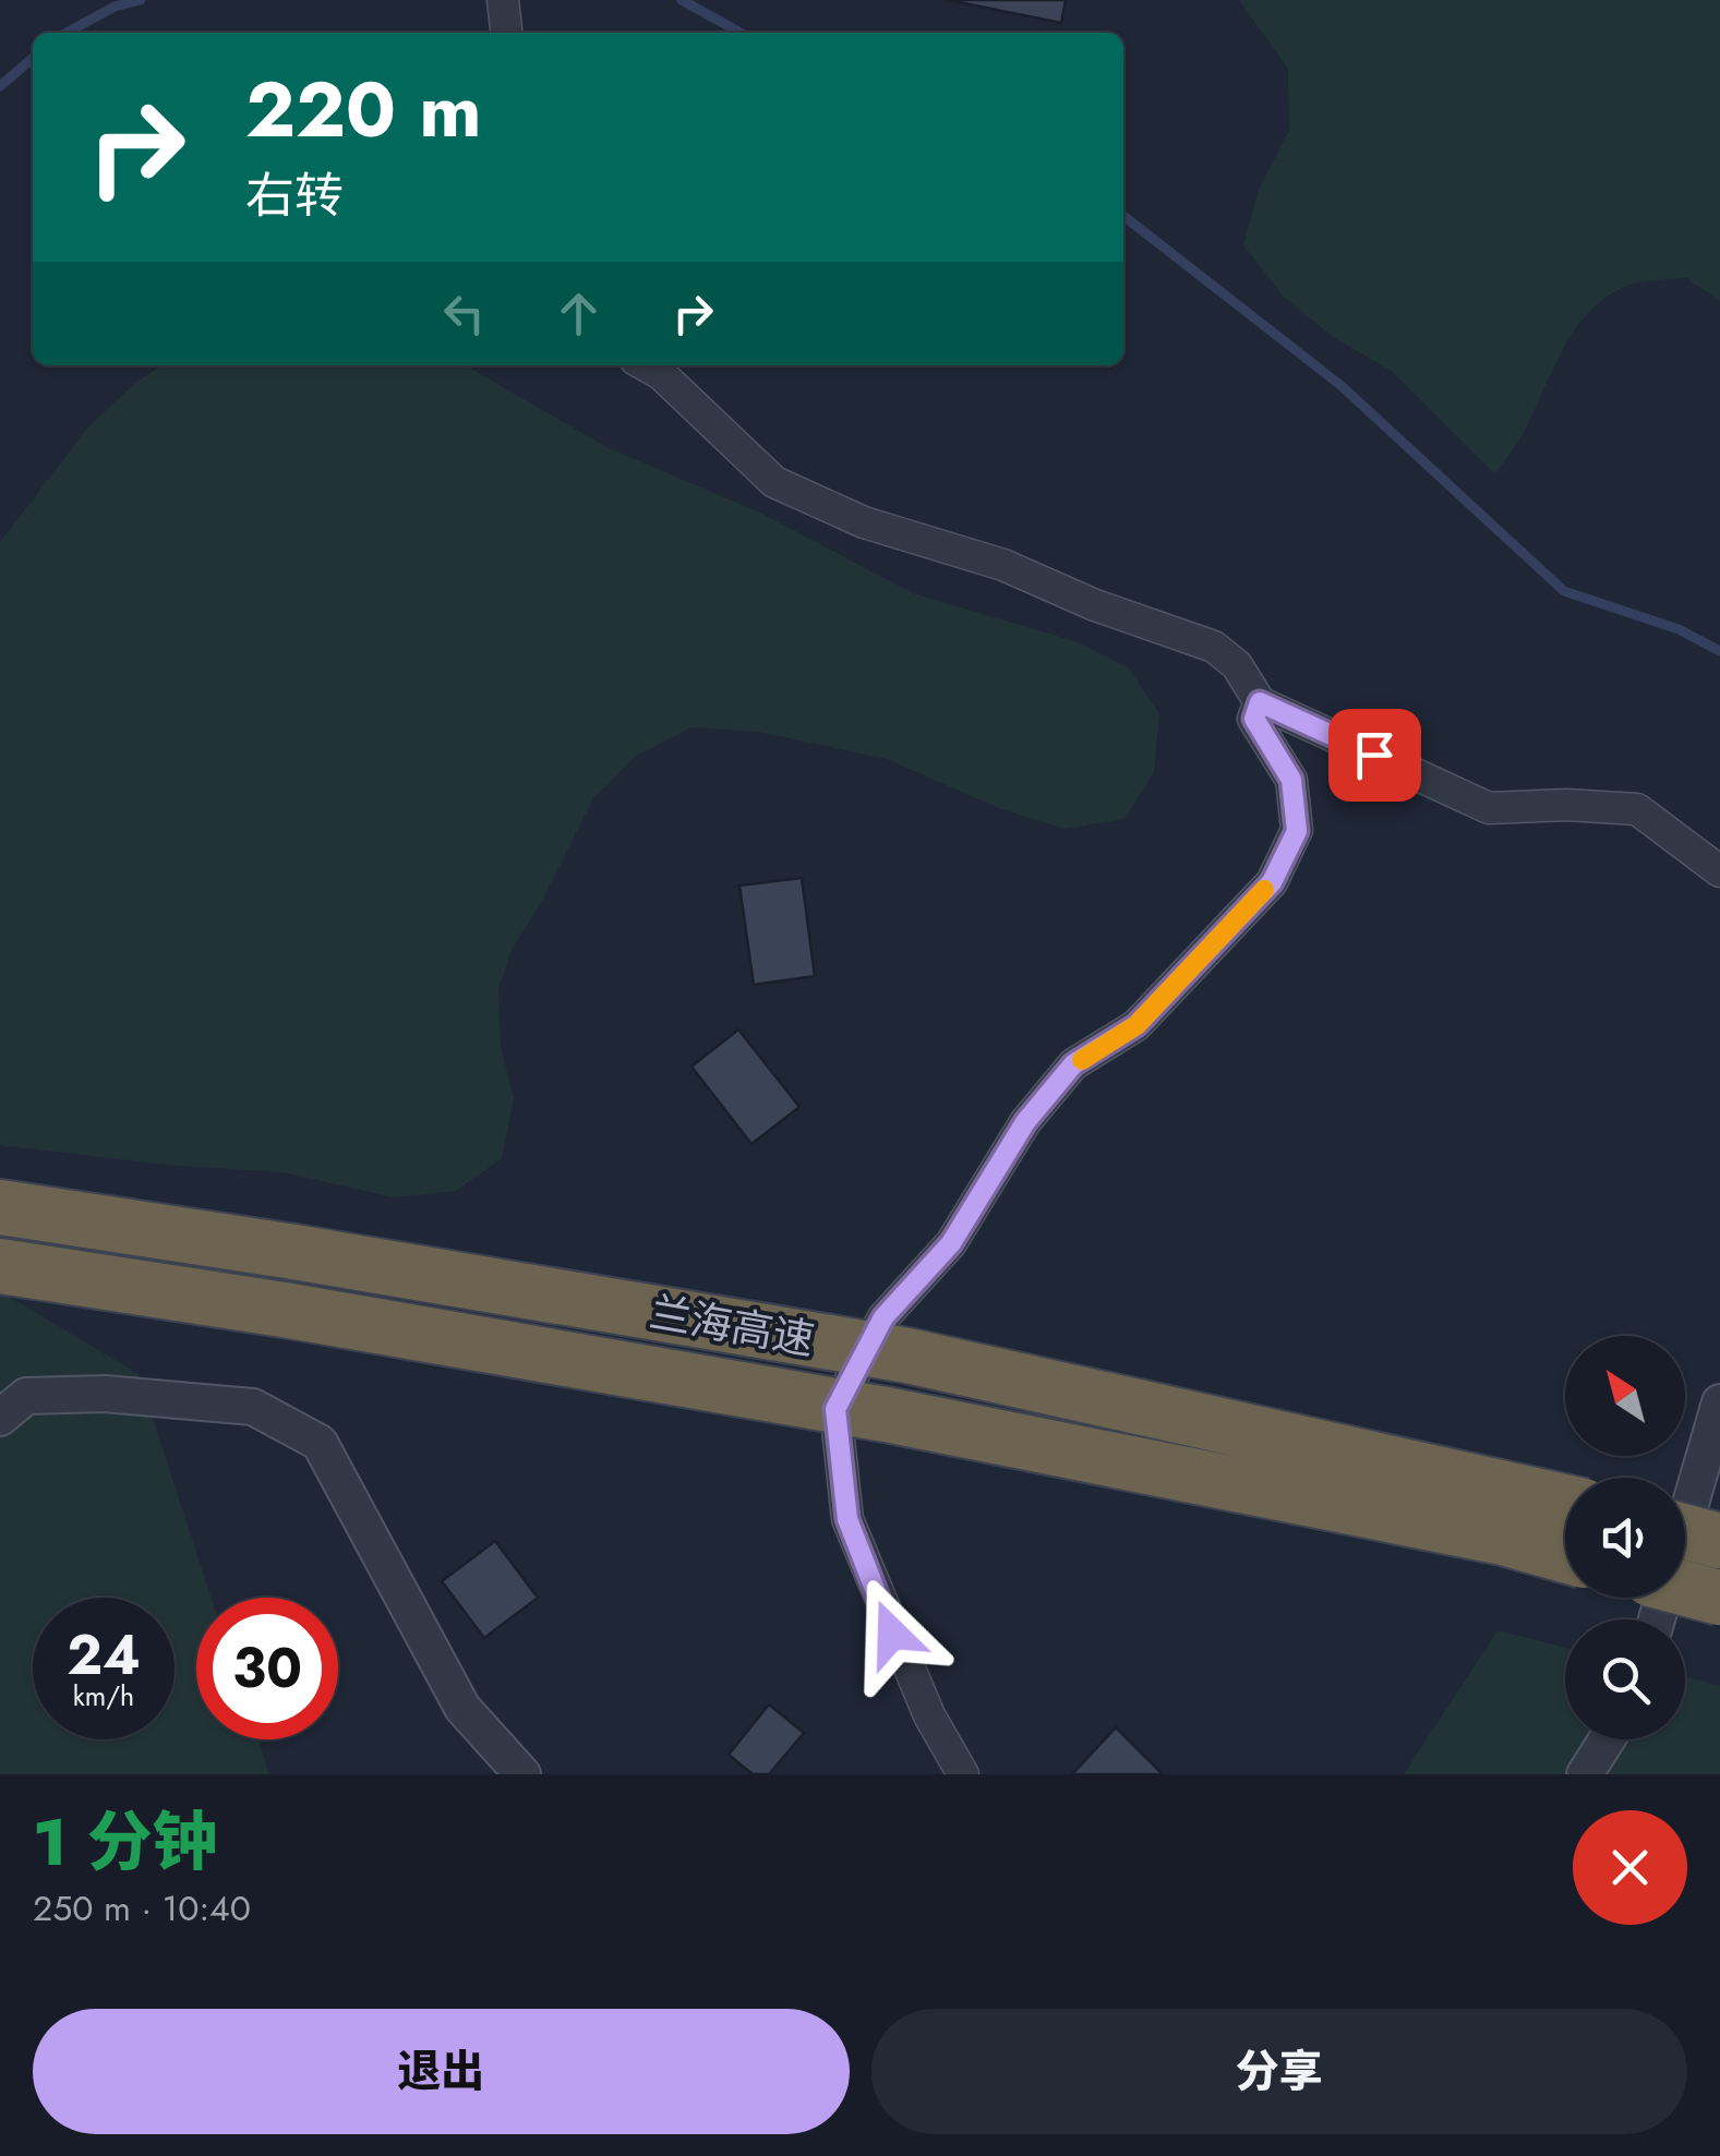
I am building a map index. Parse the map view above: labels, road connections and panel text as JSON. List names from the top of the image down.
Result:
{
  "streets": {
    "highway": ["兰海高速"]
  },
  "north": "top left",
  "page": {
    "turn": ["220 m", "右转"],
    "speed": "24 km/h",
    "limit": "30",
    "heading": ["1 分钟", "250 m · 10:40"],
    "buttons": ["退出", "分享"]
  }
}
